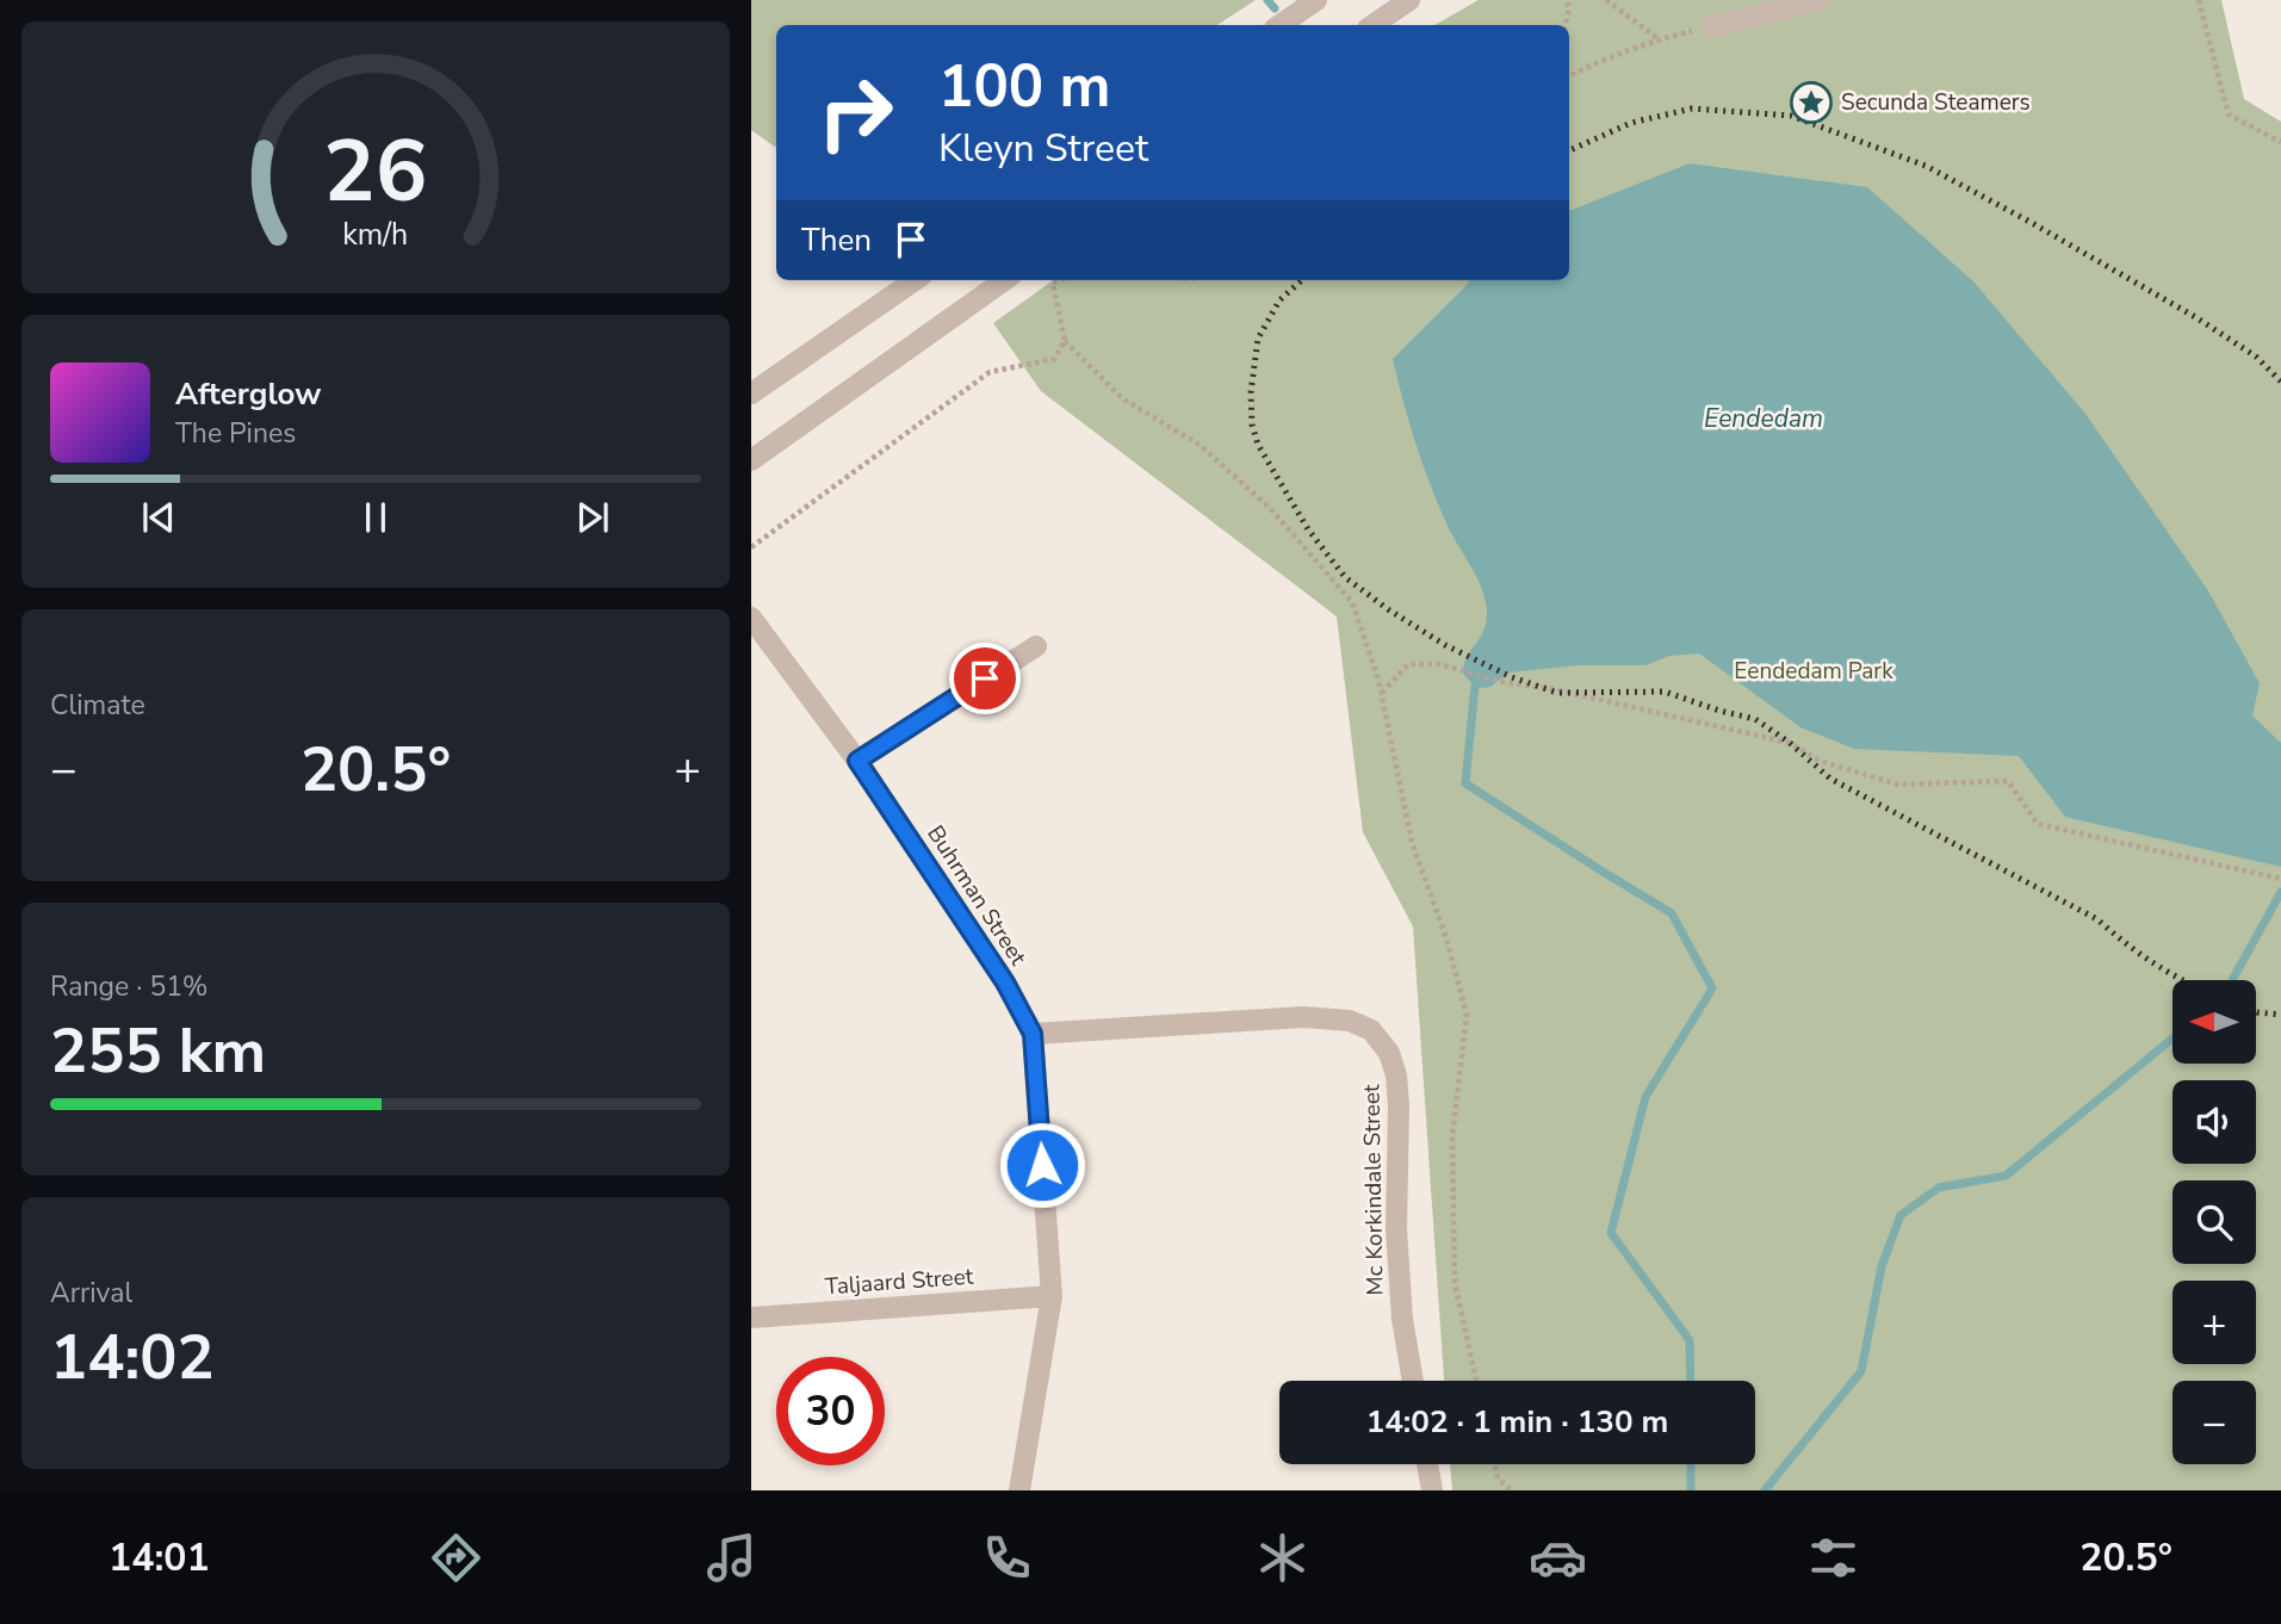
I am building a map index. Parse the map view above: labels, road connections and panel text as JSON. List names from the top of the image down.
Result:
{
  "streets": {
    "street": ["Buhrman Street", "Mc Korkindale Street", "Taljaard Street"]
  },
  "crossings": [
    ["Buhrman Street", "Mc Korkindale Street"],
    ["Buhrman Street", "Taljaard Street"]
  ],
  "water": ["Eendedam"],
  "parks": ["Eendedam Park"],
  "places": {
    "place": ["Secunda Steamers"]
  },
  "north": "left",
  "page": {
    "turn": ["100 m", "Kleyn Street"],
    "then": "Then",
    "song": ["Afterglow", "The Pines"],
    "tile": [
      "Climate",
      ["Range · 51%", "255 km"],
      ["Arrival", "14:02"]
    ],
    "heat": ["−", "20.5°", "+"],
    "map_buttons": ["+", "−"],
    "limit": "30",
    "trip": "14:02 · 1 min · 130 m",
    "tabs": ["14:01", "20.5°"],
    "gauge": ["26", "km/h"]
  }
}
